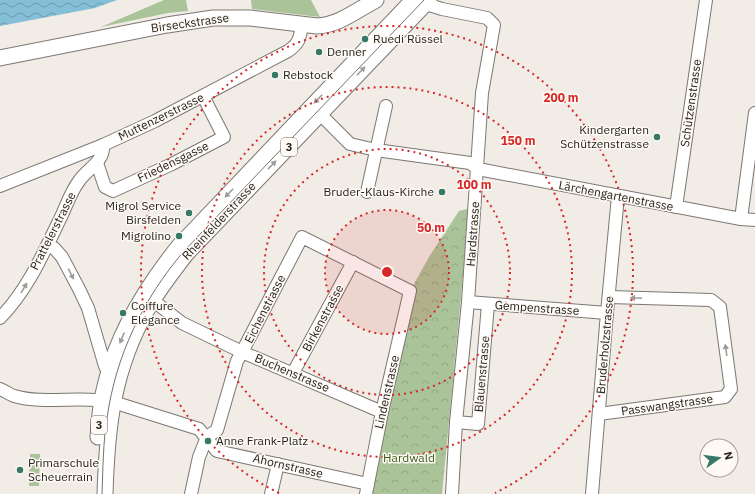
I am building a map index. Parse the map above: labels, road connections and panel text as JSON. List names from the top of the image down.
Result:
{
  "streets": {
    "main road": ["Birseckstrasse", "3", "Rheinfelderstrasse"],
    "street": [
      "Schützenstrasse",
      "Muttenzerstrasse",
      "Friedensgasse",
      "Lärchengartenstrasse",
      "Prattelerstrasse",
      "Hardstrasse",
      "Gempenstrasse",
      "Eichenstrasse",
      "Birkenstrasse",
      "Bruderholzstrasse",
      "Buchenstrasse",
      "Blauenstrasse",
      "Lindenstrasse",
      "Passwangstrasse",
      "Ahornstrasse"
    ]
  },
  "crossings": [
    ["Birseckstrasse", "Muttenzerstrasse"],
    ["Schützenstrasse", "Lärchengartenstrasse"],
    ["Muttenzerstrasse", "Friedensgasse"],
    ["Muttenzerstrasse", "Prattelerstrasse"],
    ["Friedensgasse", "Prattelerstrasse"],
    ["Lärchengartenstrasse", "Hardstrasse"],
    ["Lärchengartenstrasse", "Bruderholzstrasse"],
    ["Rheinfelderstrasse", "Hardstrasse"],
    ["Rheinfelderstrasse", "Buchenstrasse"],
    ["Rheinfelderstrasse", "Ahornstrasse"],
    ["Hardstrasse", "Gempenstrasse"],
    ["Hardstrasse", "Blauenstrasse"],
    ["Gempenstrasse", "Bruderholzstrasse"],
    ["Gempenstrasse", "Blauenstrasse"],
    ["Eichenstrasse", "Birkenstrasse"],
    ["Eichenstrasse", "Buchenstrasse"],
    ["Eichenstrasse", "Lindenstrasse"],
    ["Eichenstrasse", "Ahornstrasse"],
    ["Birkenstrasse", "Buchenstrasse"],
    ["Bruderholzstrasse", "Passwangstrasse"],
    ["Buchenstrasse", "Lindenstrasse"],
    ["Lindenstrasse", "Ahornstrasse"]
  ],
  "one_way": ["Prattelerstrasse"],
  "parks": ["Hardwald"],
  "places": [
    "Ruedi Rüssel",
    "Denner",
    "Rebstock",
    "Kindergarten Schützenstrasse",
    "Bruder-Klaus-Kirche",
    "Migrol Service Birsfelden",
    "Migrolino",
    "Coiffure Elegance",
    "Anne Frank-Platz",
    "Primarschule Scheuerrain"
  ],
  "north": "right",
  "rings": [
    "200 m",
    "150 m",
    "100 m",
    "50 m"
  ]
}
